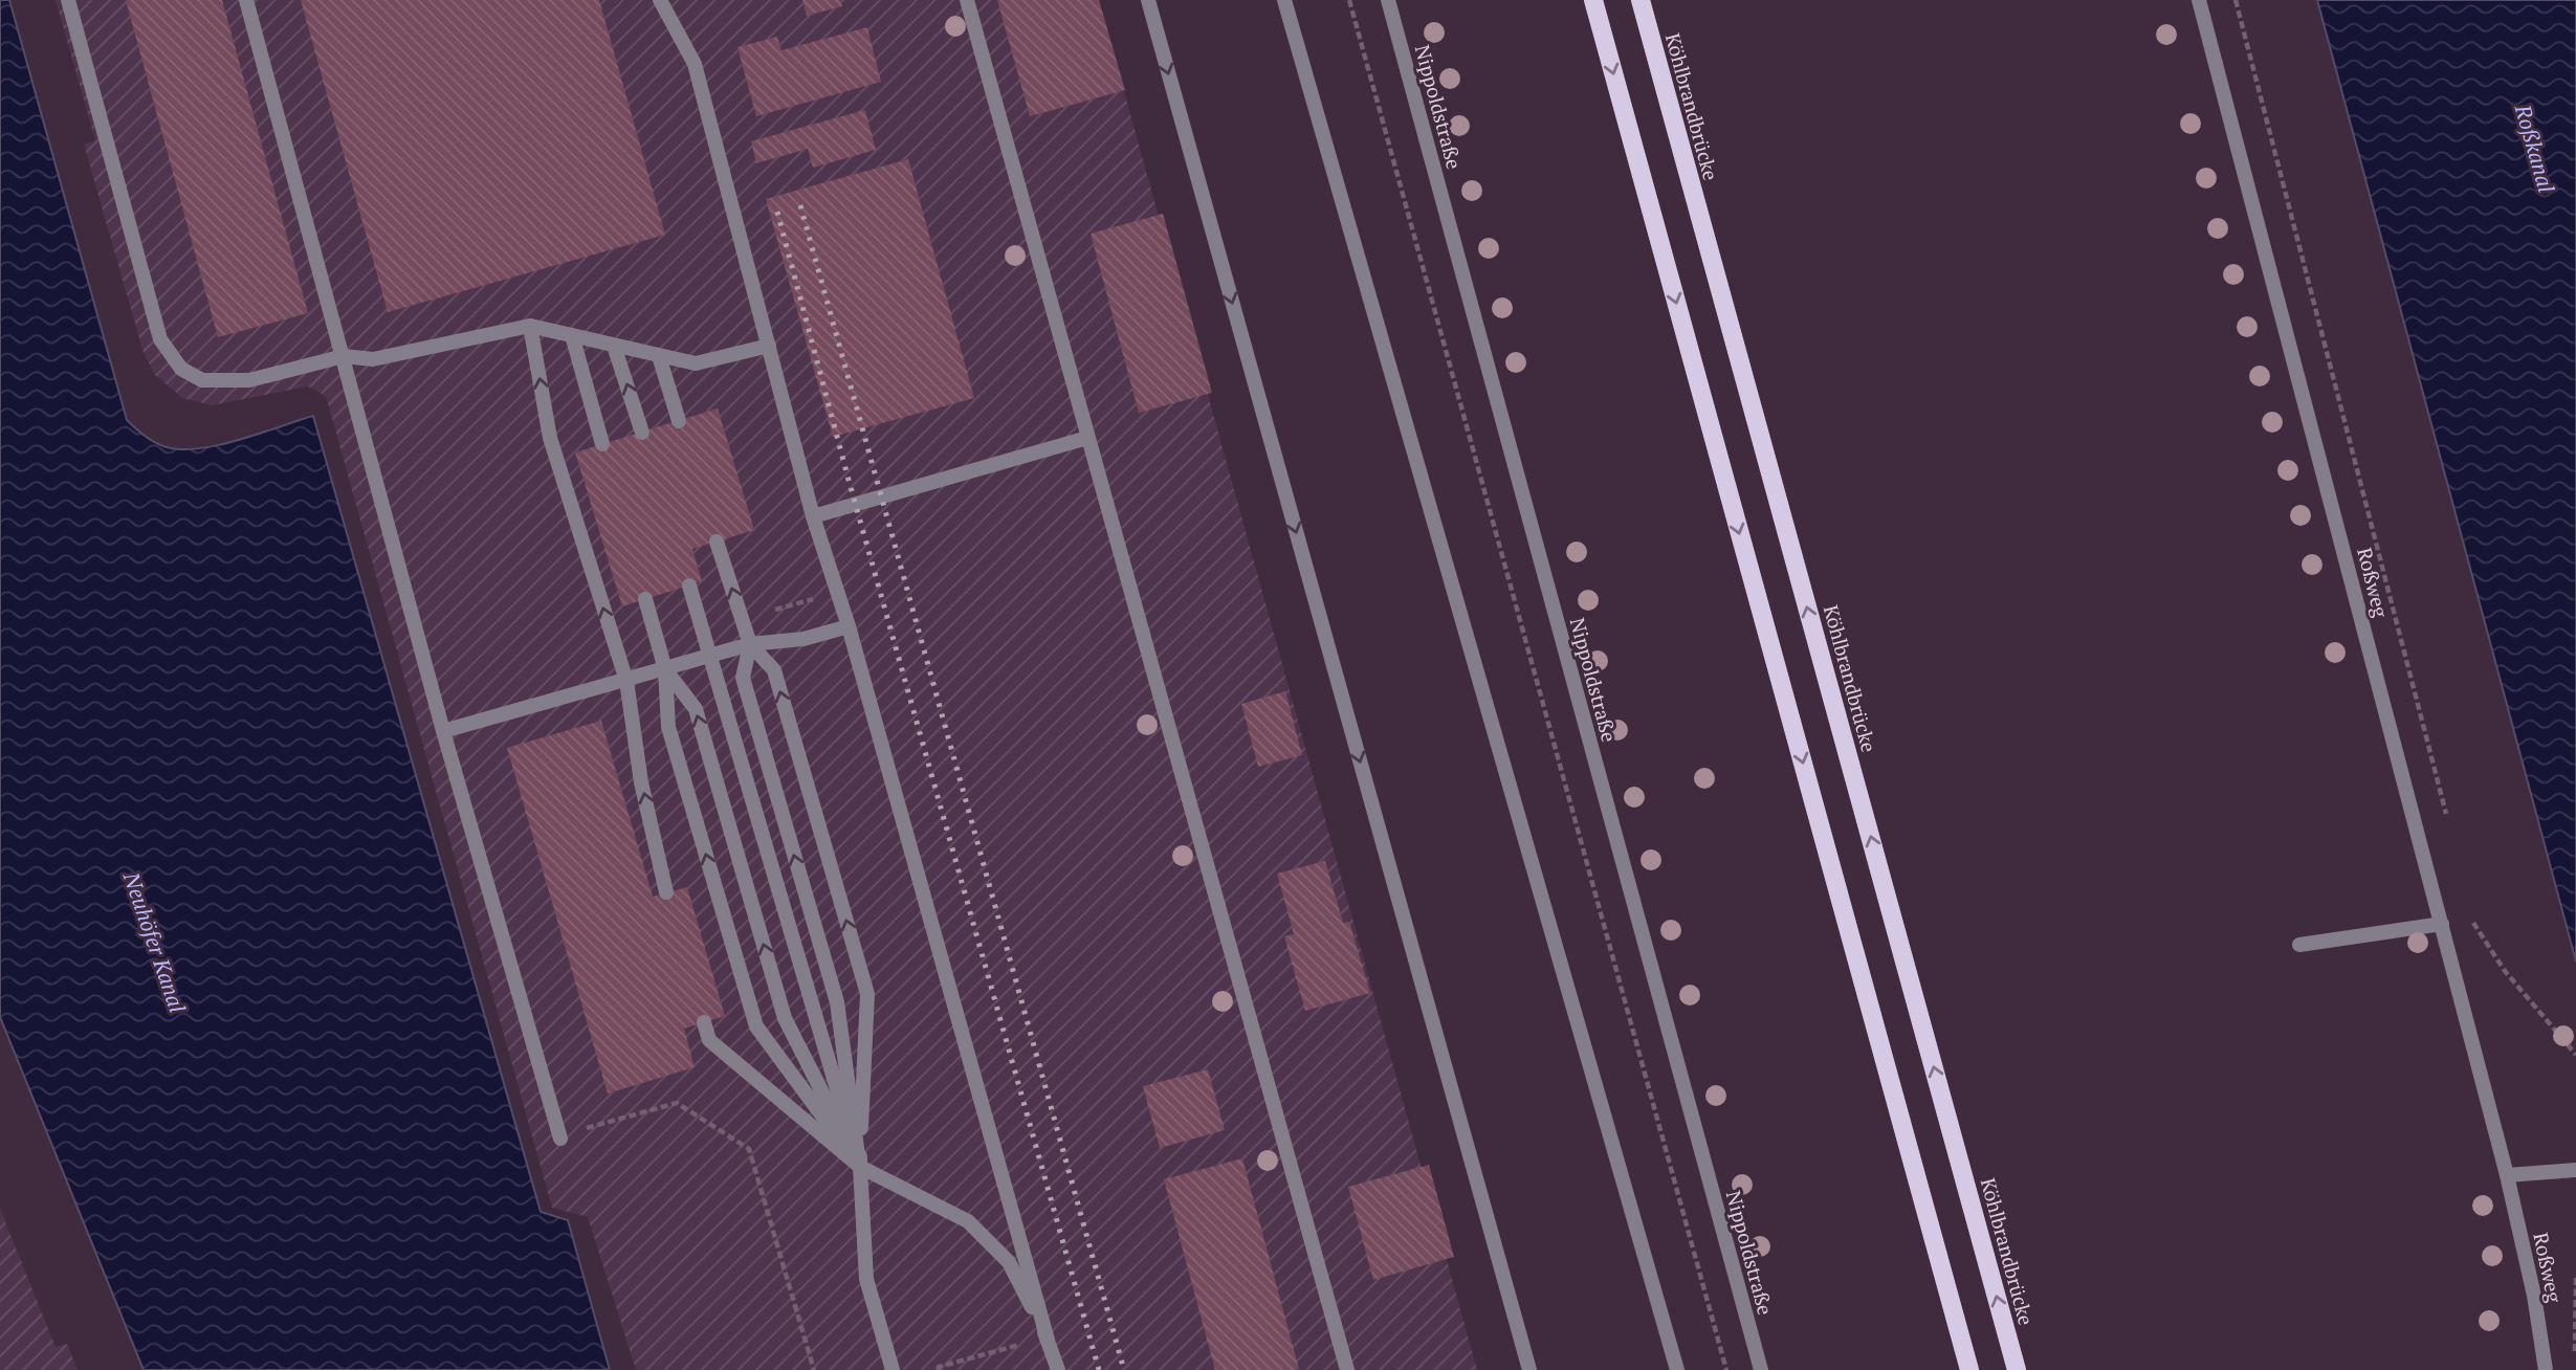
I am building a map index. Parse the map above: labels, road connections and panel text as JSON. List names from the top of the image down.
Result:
{
  "streets": {
    "main road": ["Köhlbrandbrücke"],
    "street": ["Nippoldstraße", "Roßweg"]
  },
  "water": ["Roßkanal", "Neuhöfer Kanal"]
}
